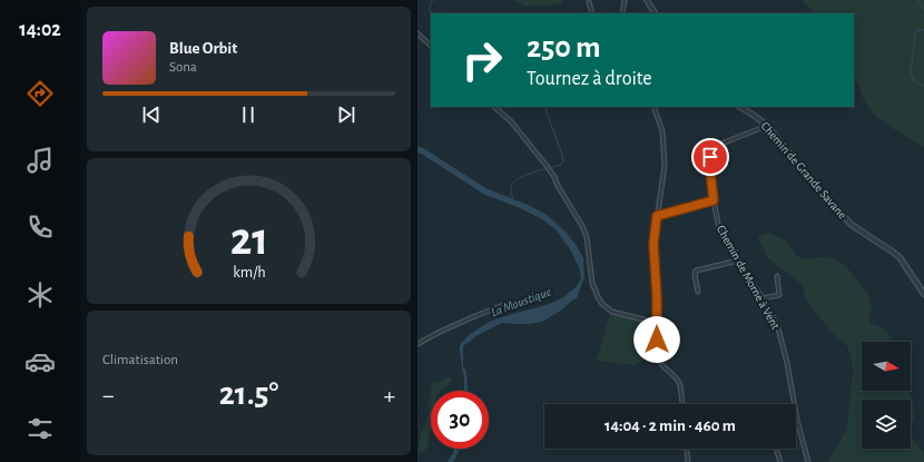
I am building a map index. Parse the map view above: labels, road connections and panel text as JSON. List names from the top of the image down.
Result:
{
  "streets": {
    "street": ["Chemin de Grande Savane", "Chemin de Morne à Vent"]
  },
  "crossings": [
    ["Chemin de Grande Savane", "Chemin de Morne à Vent"]
  ],
  "water": ["La Moustique"],
  "north": "right",
  "page": {
    "tabs": "14:02",
    "turn": ["250 m", "Tournez à droite"],
    "song": ["Blue Orbit", "Sona"],
    "tile": "Climatisation",
    "heat": ["−", "21.5°", "+"],
    "limit": "30",
    "trip": "14:04 · 2 min · 460 m",
    "gauge": ["21", "km/h"]
  }
}
